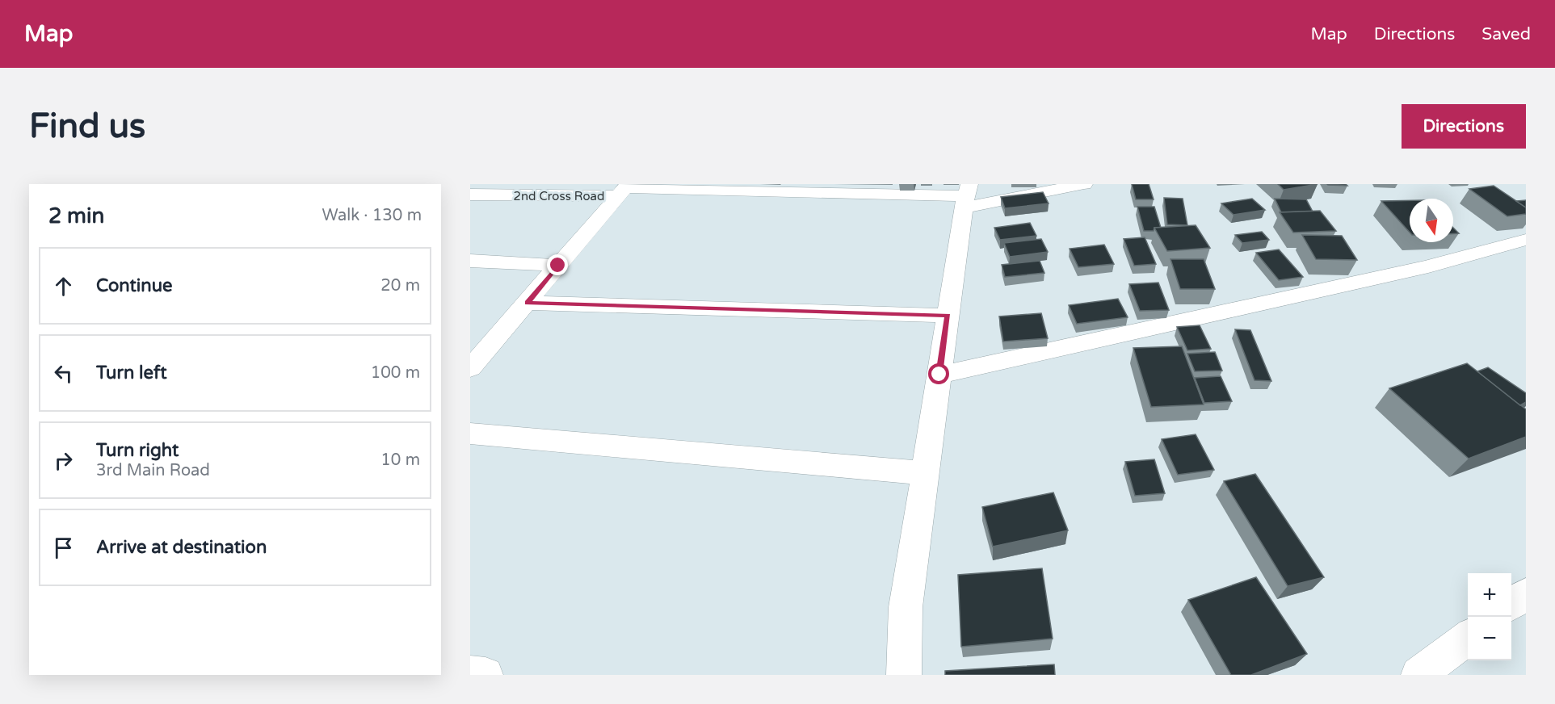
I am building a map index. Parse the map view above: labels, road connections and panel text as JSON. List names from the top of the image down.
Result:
{
  "streets": {
    "street": ["2nd Cross Road"]
  },
  "north": "bottom",
  "page": {
    "header": "Map",
    "nav": ["Map", "Directions", "Saved"],
    "buttons": "Directions",
    "title": "Find us",
    "heading": ["2 min", "Walk · 130 m"],
    "list": [
      ["Continue", "20 m"],
      ["Turn left", "100 m"],
      ["Turn right", "3rd Main Road", "10 m"],
      "Arrive at destination"
    ],
    "map_buttons": ["+", "−"]
  }
}
